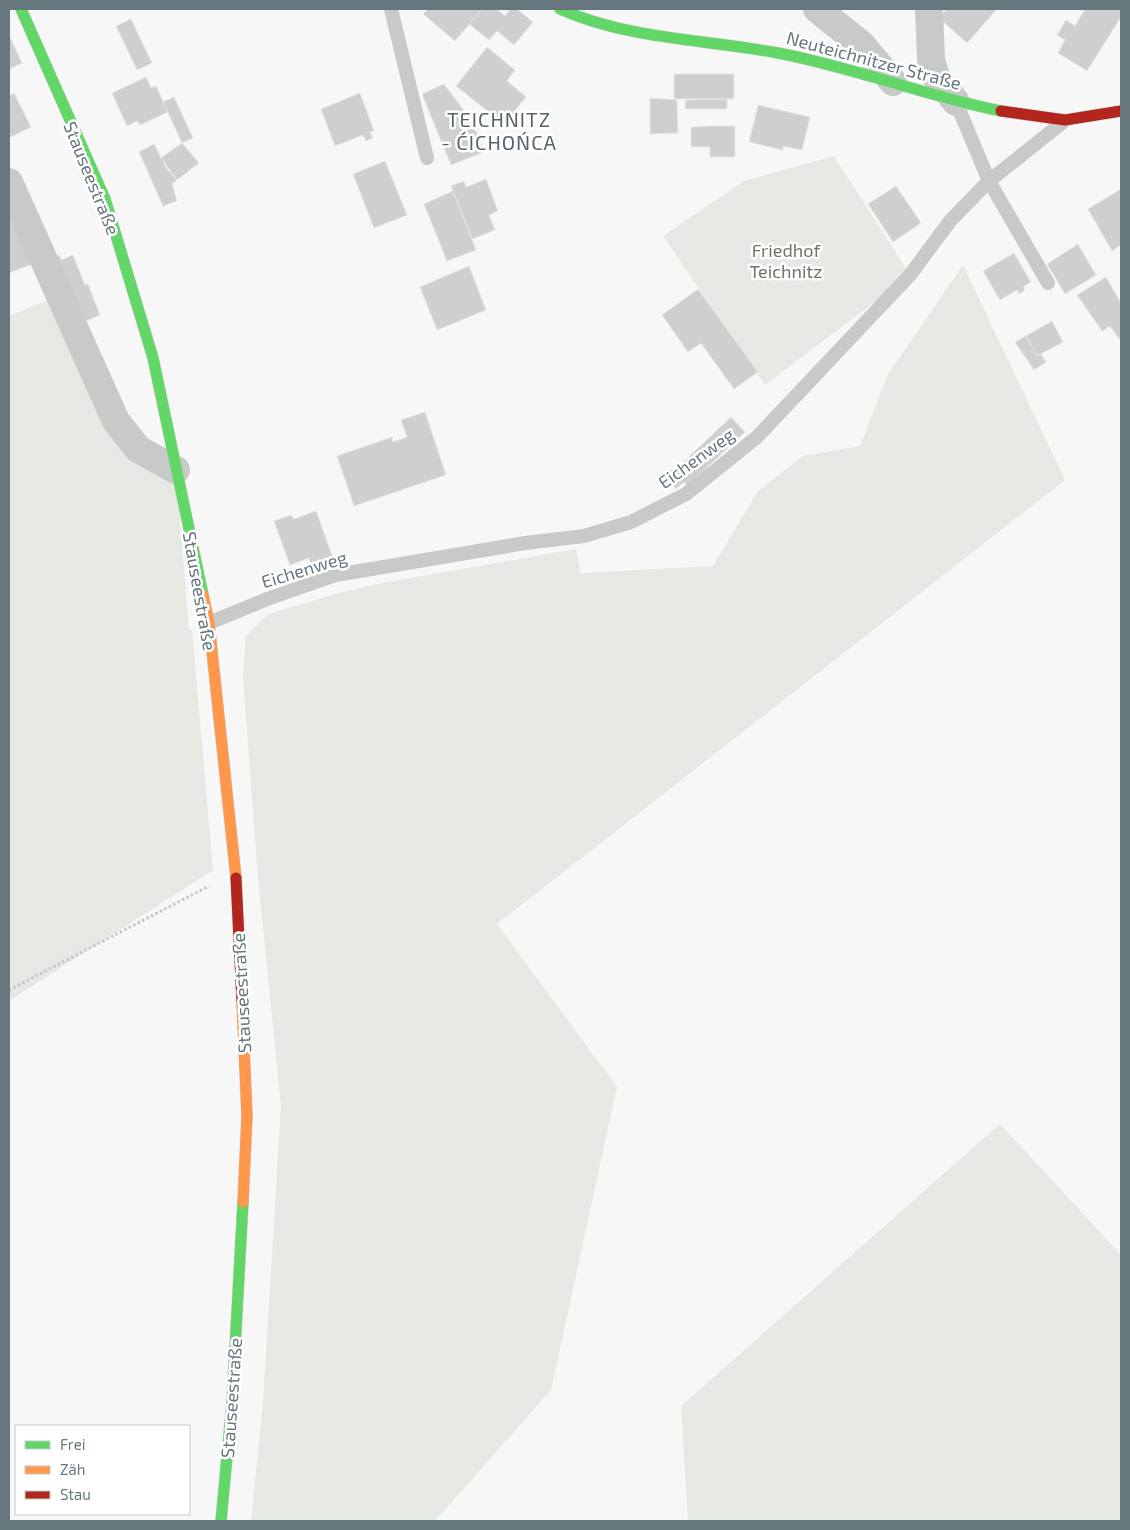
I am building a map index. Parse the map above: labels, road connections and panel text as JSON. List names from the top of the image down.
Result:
{
  "streets": {
    "street": ["Neuteichnitzer Straße", "Stauseestraße"],
    "lane": ["Eichenweg"]
  },
  "crossings": [
    ["Neuteichnitzer Straße", "Eichenweg"],
    ["Stauseestraße", "Eichenweg"]
  ],
  "districts": ["TEICHNITZ - ĆICHOŃCA"],
  "parks": ["Friedhof Teichnitz"],
  "legend": ["Frei", "Zäh", "Stau"]
}
